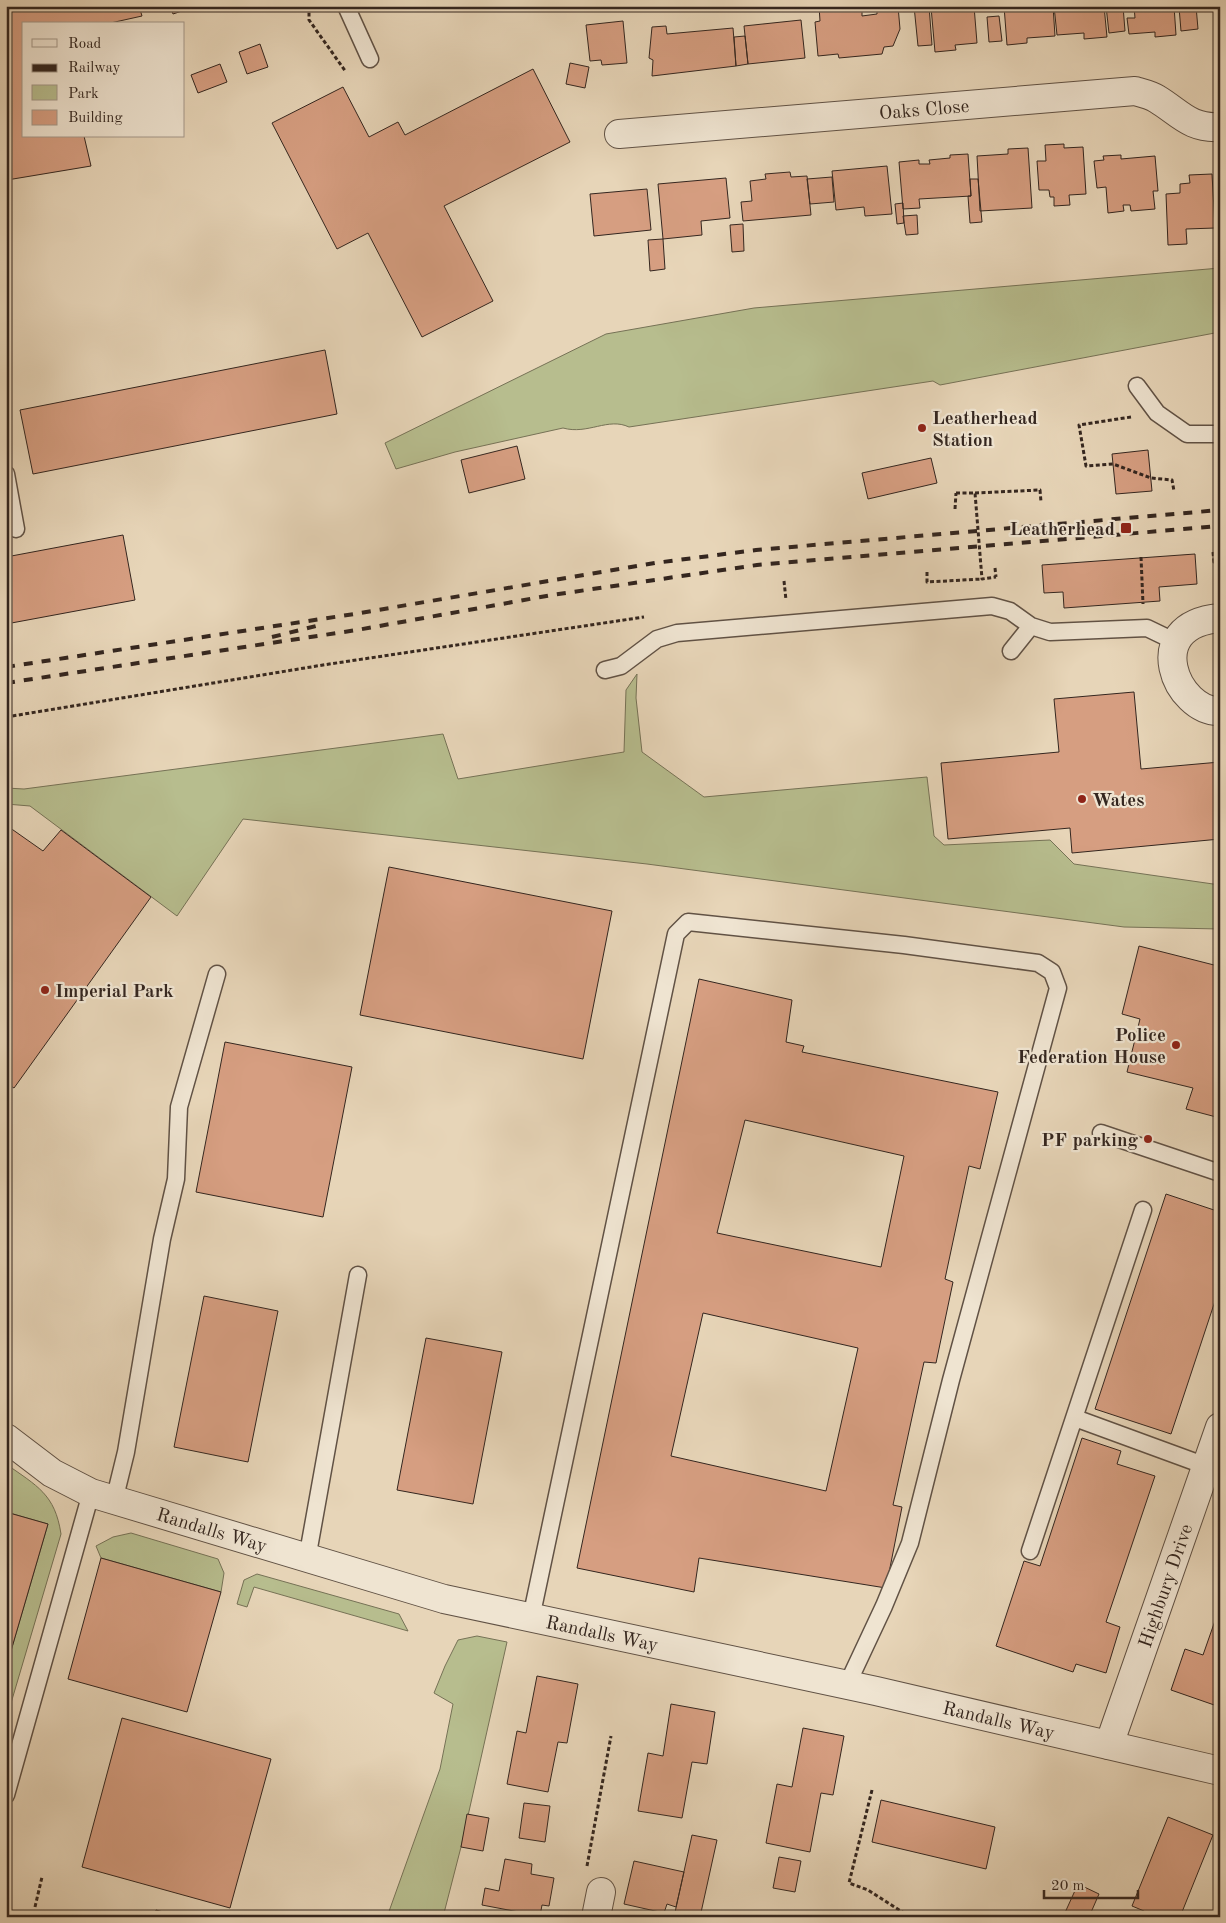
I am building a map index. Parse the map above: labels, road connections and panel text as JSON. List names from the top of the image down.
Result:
{
  "streets": {
    "street": ["Oaks Close", "Randalls Way", "Highbury Drive"]
  },
  "crossings": [
    ["Randalls Way", "Highbury Drive"]
  ],
  "places": {
    "other": [
      "Leatherhead Station",
      "Wates",
      "Imperial Park",
      "Police Federation House",
      "PF parking"
    ],
    "transit": ["Leatherhead"]
  },
  "legend": [
    "Road",
    "Railway",
    "Park",
    "Building"
  ],
  "scale_bar": "20 m"
}
